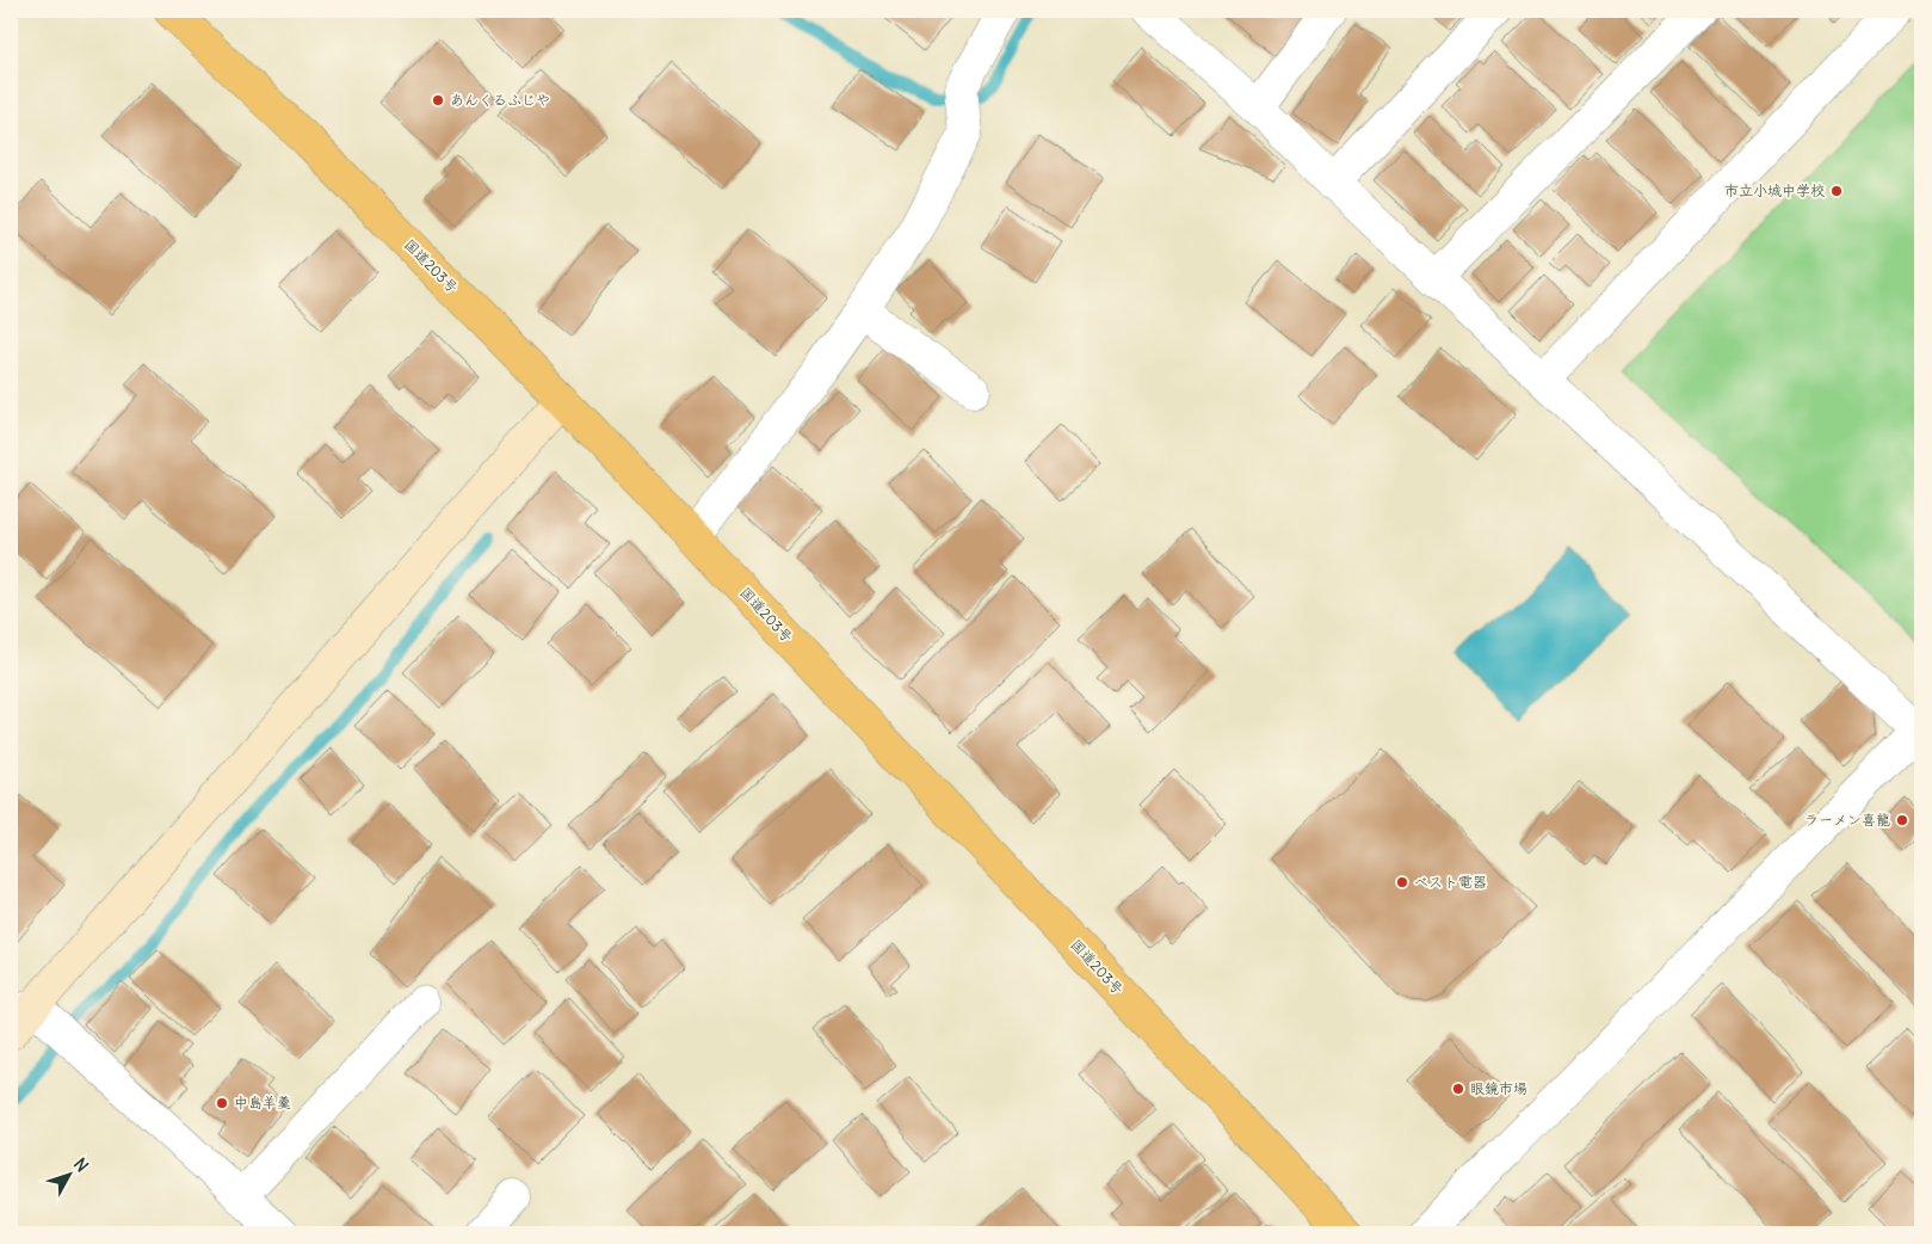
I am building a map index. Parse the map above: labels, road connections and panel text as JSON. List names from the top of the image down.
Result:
{
  "streets": {
    "highway": ["国道203号"]
  },
  "places": [
    "あんくるふじや",
    "市立小城中学校",
    "ラーメン喜龍",
    "ベスト電器",
    "眼鏡市場",
    "中島羊羹"
  ],
  "north": "top right"
}
